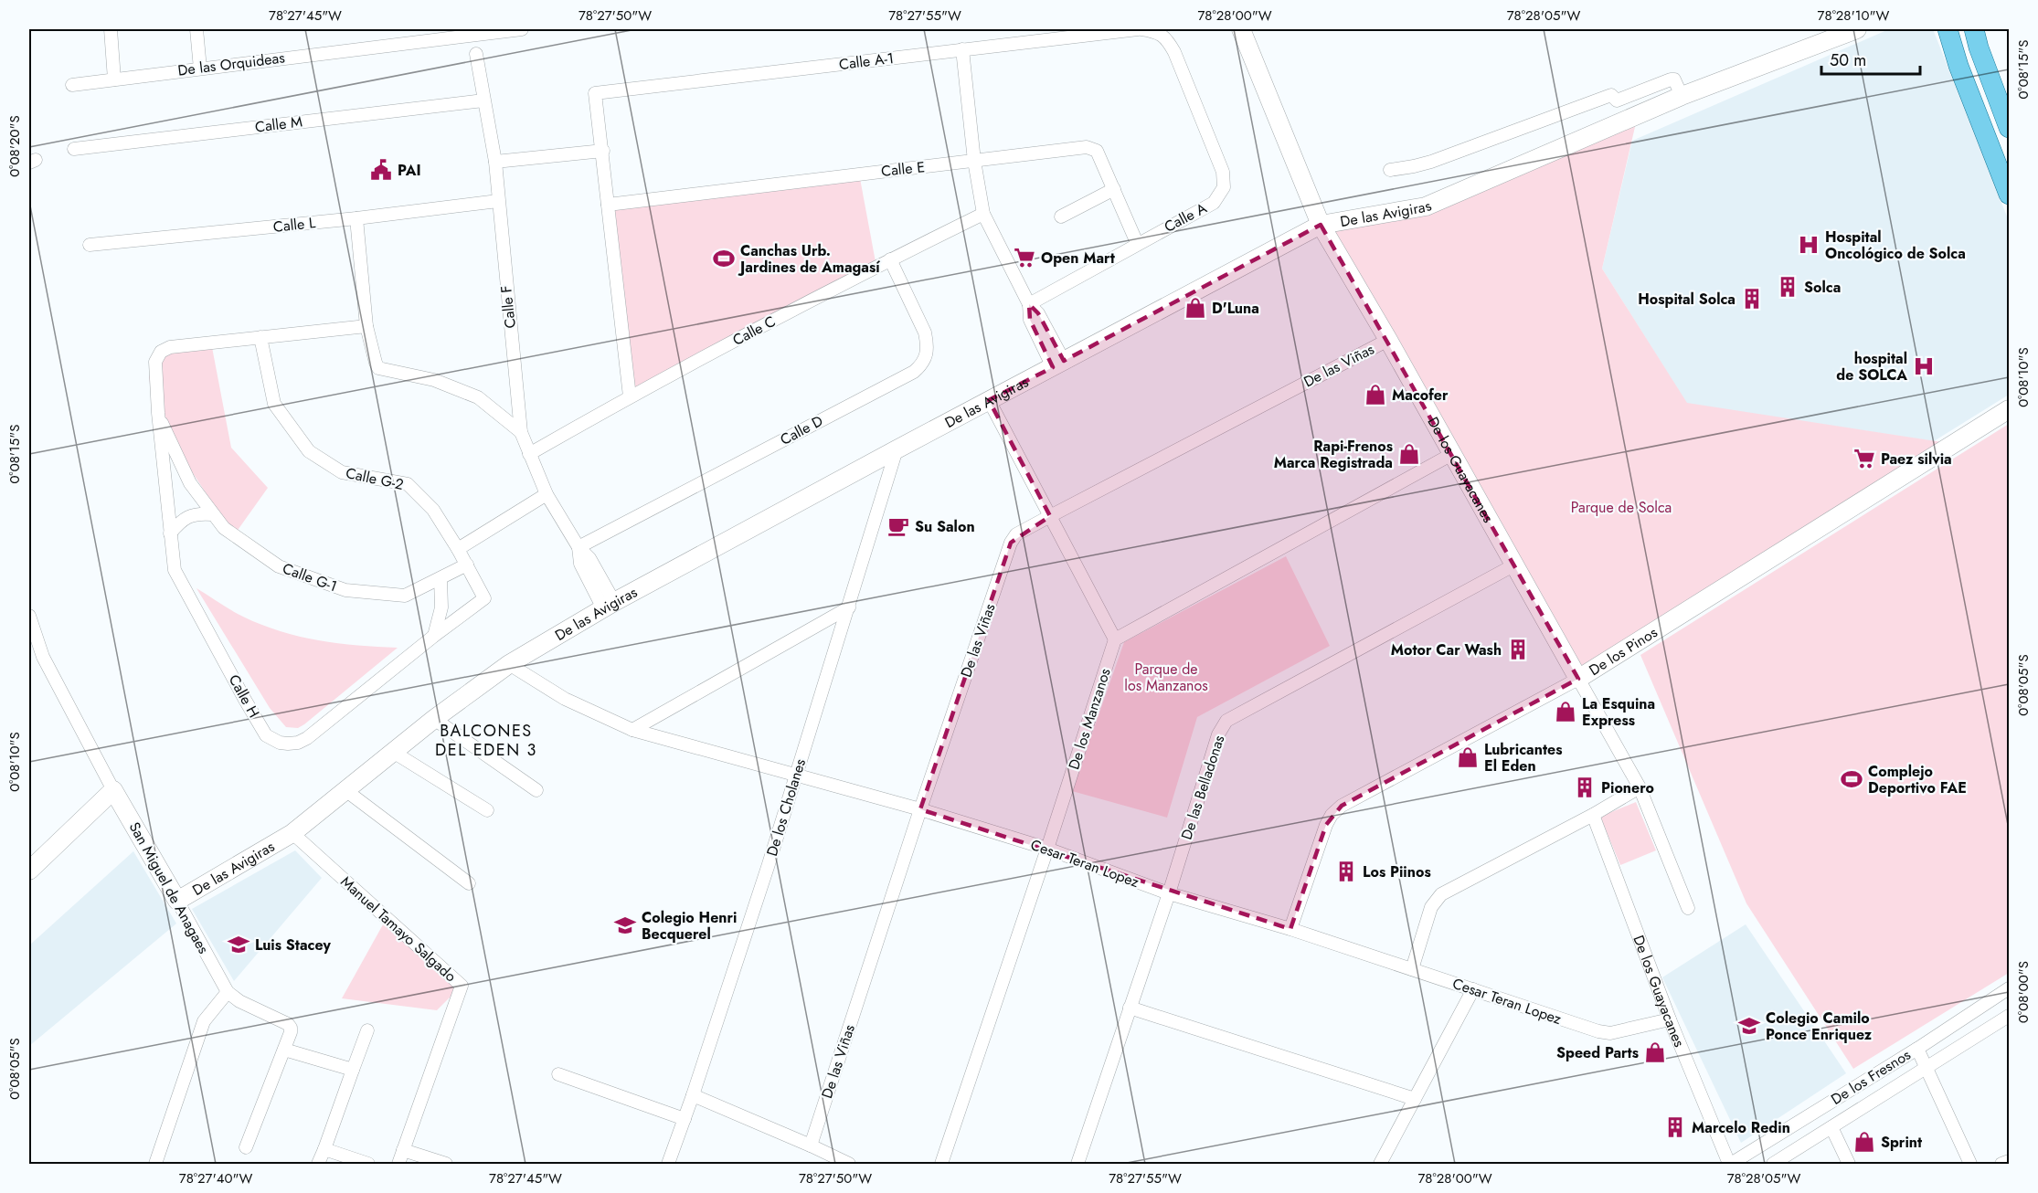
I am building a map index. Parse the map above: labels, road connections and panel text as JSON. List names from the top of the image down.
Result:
{
  "streets": {
    "street": [
      "Calle A-1",
      "De las Orquideas",
      "Calle M",
      "Calle E",
      "De las Avigiras",
      "Calle A",
      "Calle L",
      "Calle F",
      "Calle C",
      "De las Viñas",
      "Calle D",
      "De los Guayacanes",
      "Calle G-2",
      "Calle G-1",
      "De los Pinos",
      "Calle H",
      "De los Manzanos",
      "De las Belladonas",
      "De los Cholanes",
      "Cesar Teran Lopez",
      "San Miguel de Anagaes",
      "Manuel Tamayo Salgado",
      "De los Fresnos"
    ]
  },
  "crossings": [
    ["Calle M", "Calle F"],
    ["Calle E", "Calle A"],
    ["De las Avigiras", "Calle F"],
    ["De las Avigiras", "De los Guayacanes"],
    ["De las Avigiras", "De los Cholanes"],
    ["De las Avigiras", "Cesar Teran Lopez"],
    ["De las Avigiras", "San Miguel de Anagaes"],
    ["De las Avigiras", "Manuel Tamayo Salgado"],
    ["Calle L", "Calle F"],
    ["Calle F", "Calle C"],
    ["Calle F", "Calle D"],
    ["Calle C", "Calle D"],
    ["De las Viñas", "De los Guayacanes"],
    ["De las Viñas", "Cesar Teran Lopez"],
    ["De los Guayacanes", "De los Pinos"],
    ["De los Guayacanes", "De las Belladonas"],
    ["De los Guayacanes", "Cesar Teran Lopez"],
    ["De los Guayacanes", "De los Fresnos"],
    ["Calle G-2", "Calle G-1"],
    ["Calle G-2", "Calle H"],
    ["Calle G-1", "Calle H"],
    ["De los Pinos", "Cesar Teran Lopez"],
    ["De los Manzanos", "Cesar Teran Lopez"],
    ["De las Belladonas", "Cesar Teran Lopez"],
    ["De los Cholanes", "Cesar Teran Lopez"]
  ],
  "districts": ["BALCONES DEL EDEN 3"],
  "parks": ["Parque de Solca", "Parque de los Manzanos"],
  "places": {
    "public building": ["PAI"],
    "hospital": ["Hospital Oncológico de Solca", "hospital de SOLCA"],
    "supermarket": ["Open Mart", "Paez silvia"],
    "sports": ["Canchas Urb. Jardines de Amagasí", "Complejo Deportivo FAE"],
    "building": [
      "Solca",
      "Hospital Solca",
      "Motor Car Wash",
      "Pionero",
      "Los Piinos",
      "Marcelo Redin"
    ],
    "shop": [
      "D'Luna",
      "Macofer",
      "Rapi-Frenos Marca Registrada",
      "La Esquina Express",
      "Lubricantes El Eden",
      "Speed Parts",
      "Sprint"
    ],
    "cafe": ["Su Salon"],
    "school or university": ["Colegio Henri Becquerel", "Luis Stacey", "Colegio Camilo Ponce Enriquez"]
  },
  "scale_bar": "50 m",
  "coordinates": [
    "78°27'45\"W",
    "78°27'50\"W",
    "78°27'55\"W",
    "78°28'00\"W",
    "78°28'05\"W",
    "78°28'10\"W",
    "0°08'15\"S",
    "0°08'20\"S",
    "0°08'10\"S",
    "0°08'05\"S",
    "0°08'00\"S",
    "78°27'40\"W"
  ]
}
